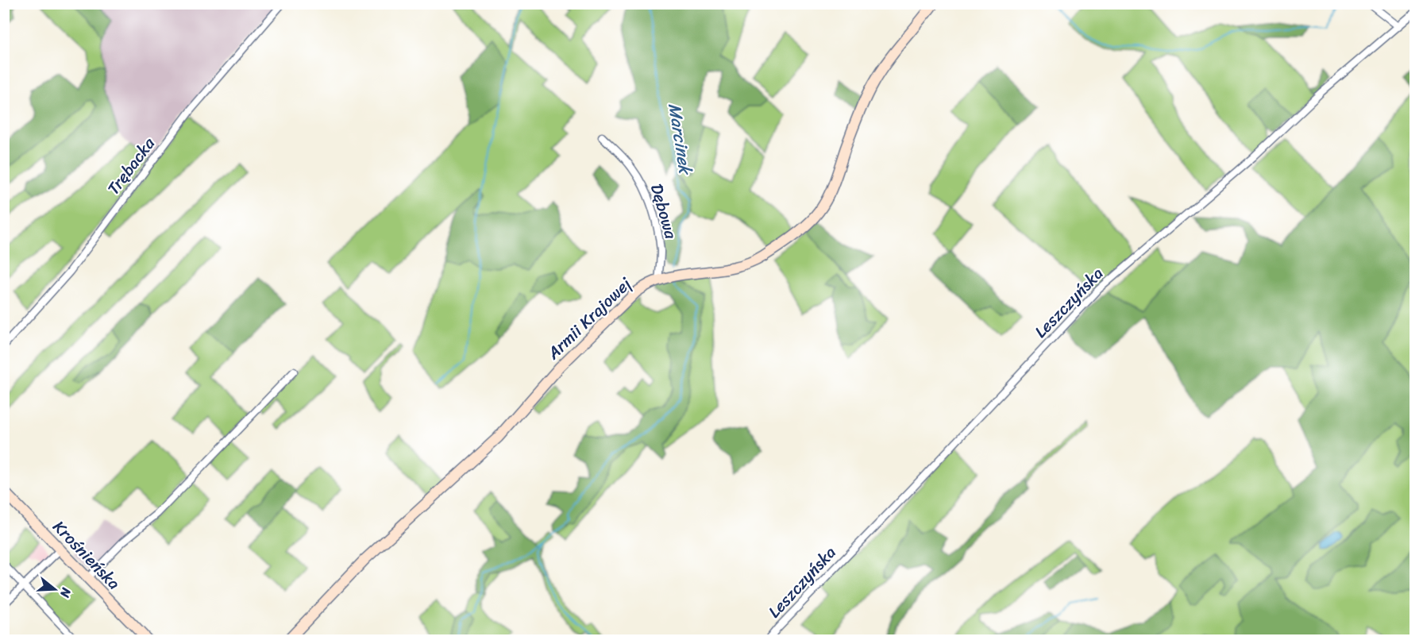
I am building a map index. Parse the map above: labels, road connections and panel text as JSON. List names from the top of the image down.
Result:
{
  "streets": {
    "street": [
      "Trębacka",
      "Dębowa",
      "Leszczyńska",
      "Armii Krajowej",
      "Krośnieńska"
    ]
  },
  "crossings": [
    ["Dębowa", "Armii Krajowej"]
  ],
  "water": ["Marcinek"],
  "north": "right"
}
